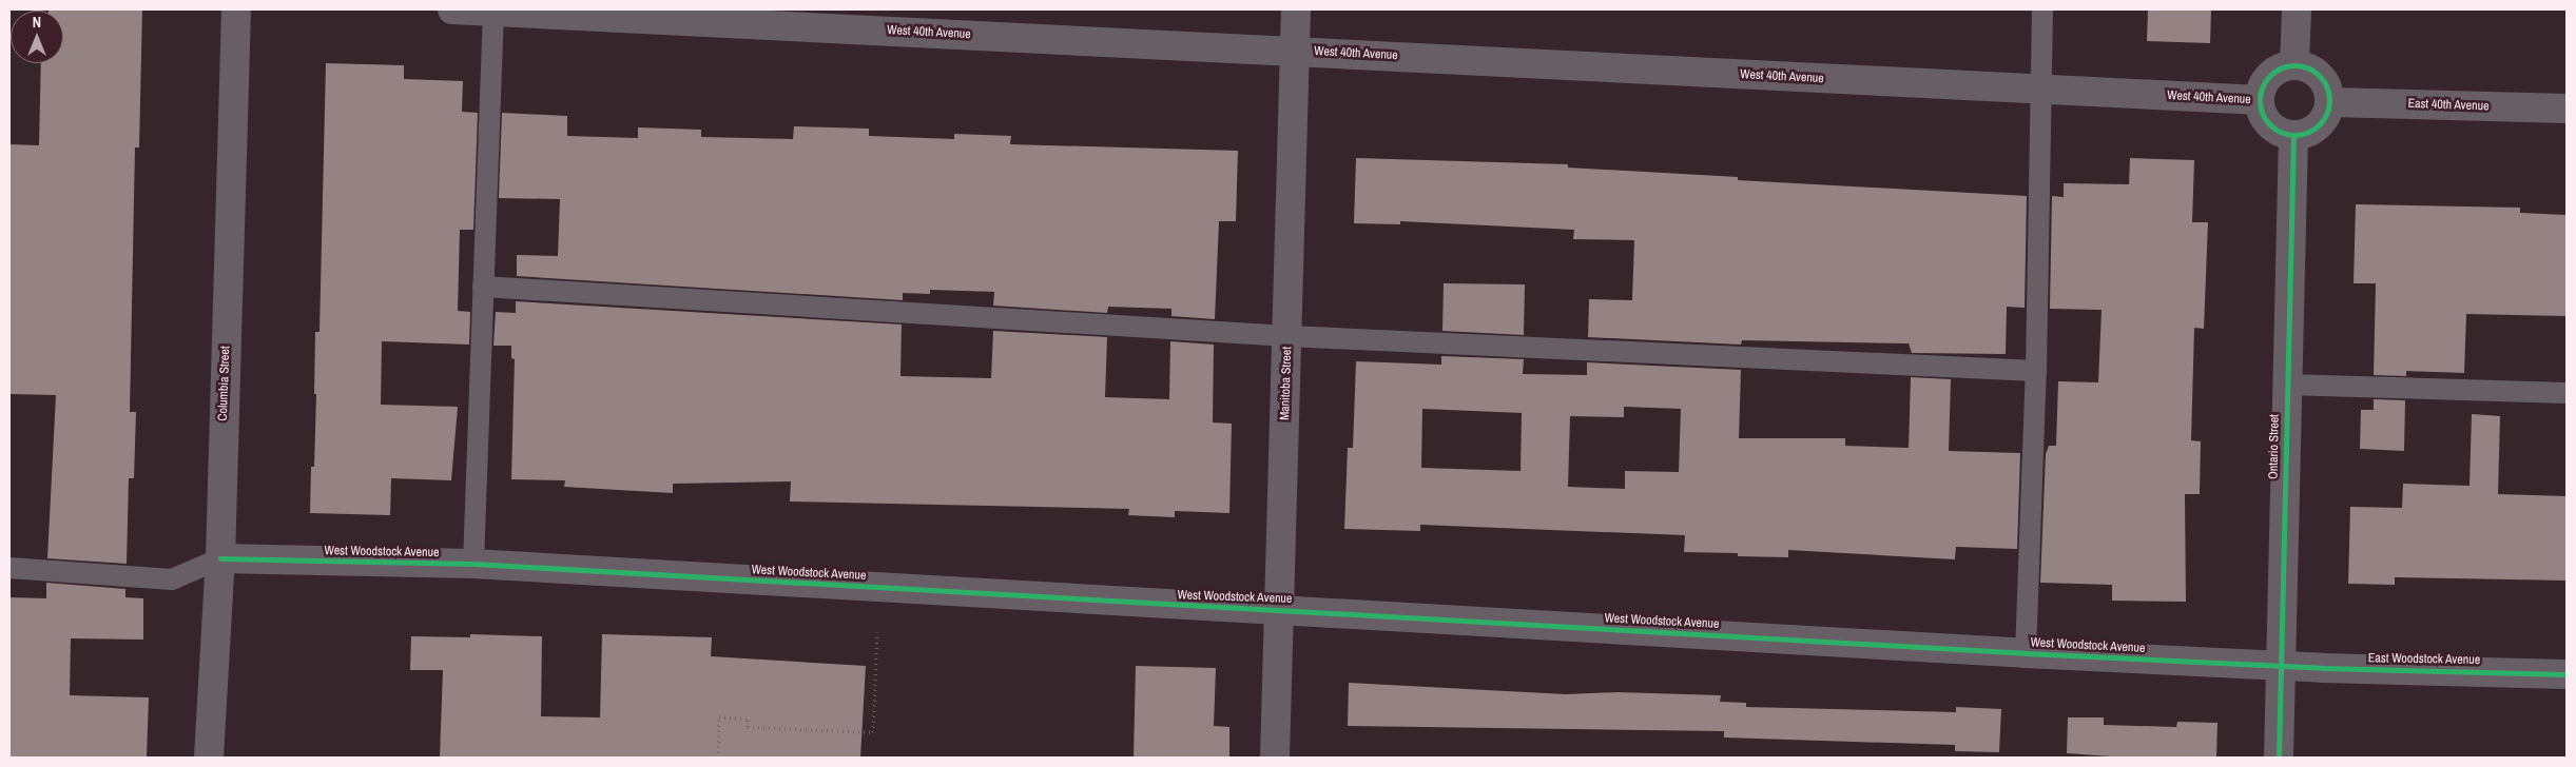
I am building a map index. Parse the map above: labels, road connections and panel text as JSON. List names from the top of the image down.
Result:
{
  "streets": {
    "street": [
      "West 40th Avenue",
      "East 40th Avenue",
      "Columbia Street",
      "Manitoba Street",
      "Ontario Street",
      "West Woodstock Avenue",
      "East Woodstock Avenue"
    ]
  },
  "crossings": [
    ["West 40th Avenue", "East 40th Avenue"],
    ["West 40th Avenue", "Manitoba Street"],
    ["West 40th Avenue", "Ontario Street"],
    ["East 40th Avenue", "Ontario Street"],
    ["Columbia Street", "West Woodstock Avenue"],
    ["Manitoba Street", "West Woodstock Avenue"],
    ["Ontario Street", "West Woodstock Avenue"],
    ["Ontario Street", "East Woodstock Avenue"],
    ["West Woodstock Avenue", "East Woodstock Avenue"]
  ],
  "north": "top"
}
